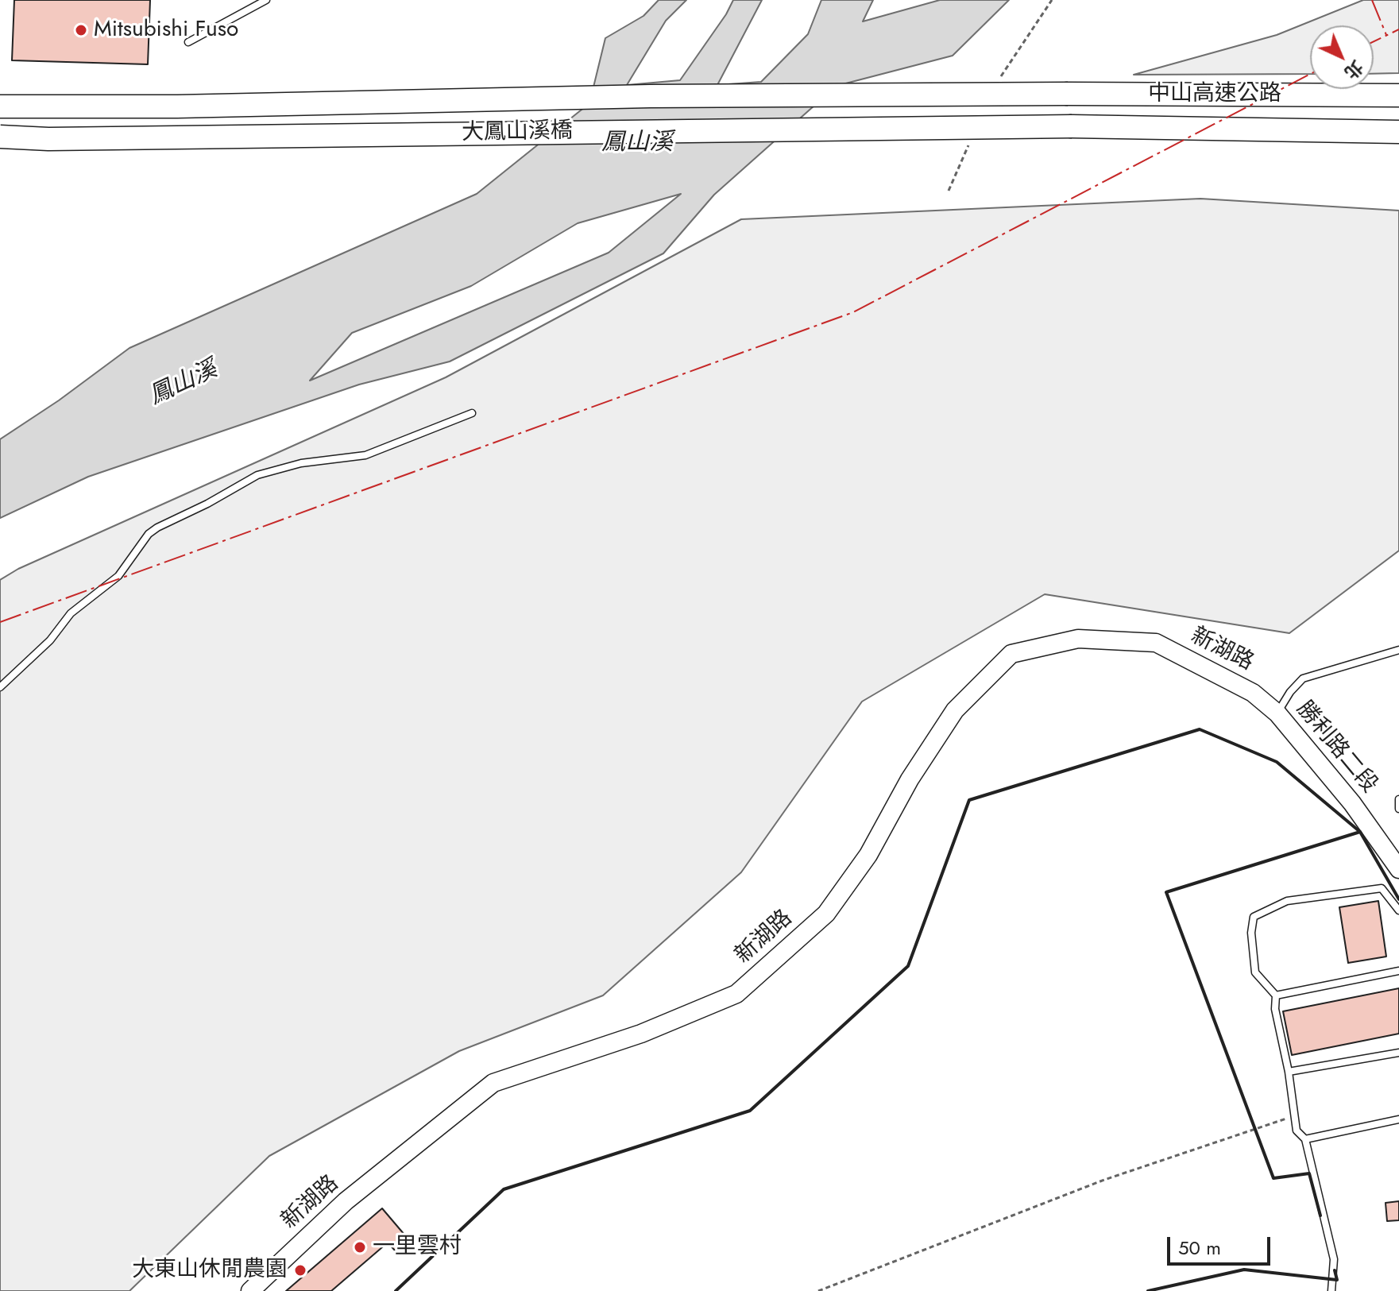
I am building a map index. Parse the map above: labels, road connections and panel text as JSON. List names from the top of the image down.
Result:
{
  "streets": {
    "highway": ["中山高速公路", "大鳳山溪橋"],
    "main road": ["新湖路", "勝利路二段"]
  },
  "crossings": [
    ["中山高速公路", "大鳳山溪橋"],
    ["新湖路", "勝利路二段"]
  ],
  "water": ["鳳山溪"],
  "places": ["Mitsubishi Fuso", "一里雲村", "大東山休閒農園"],
  "scale_bar": "50 m",
  "north": "bottom right"
}
